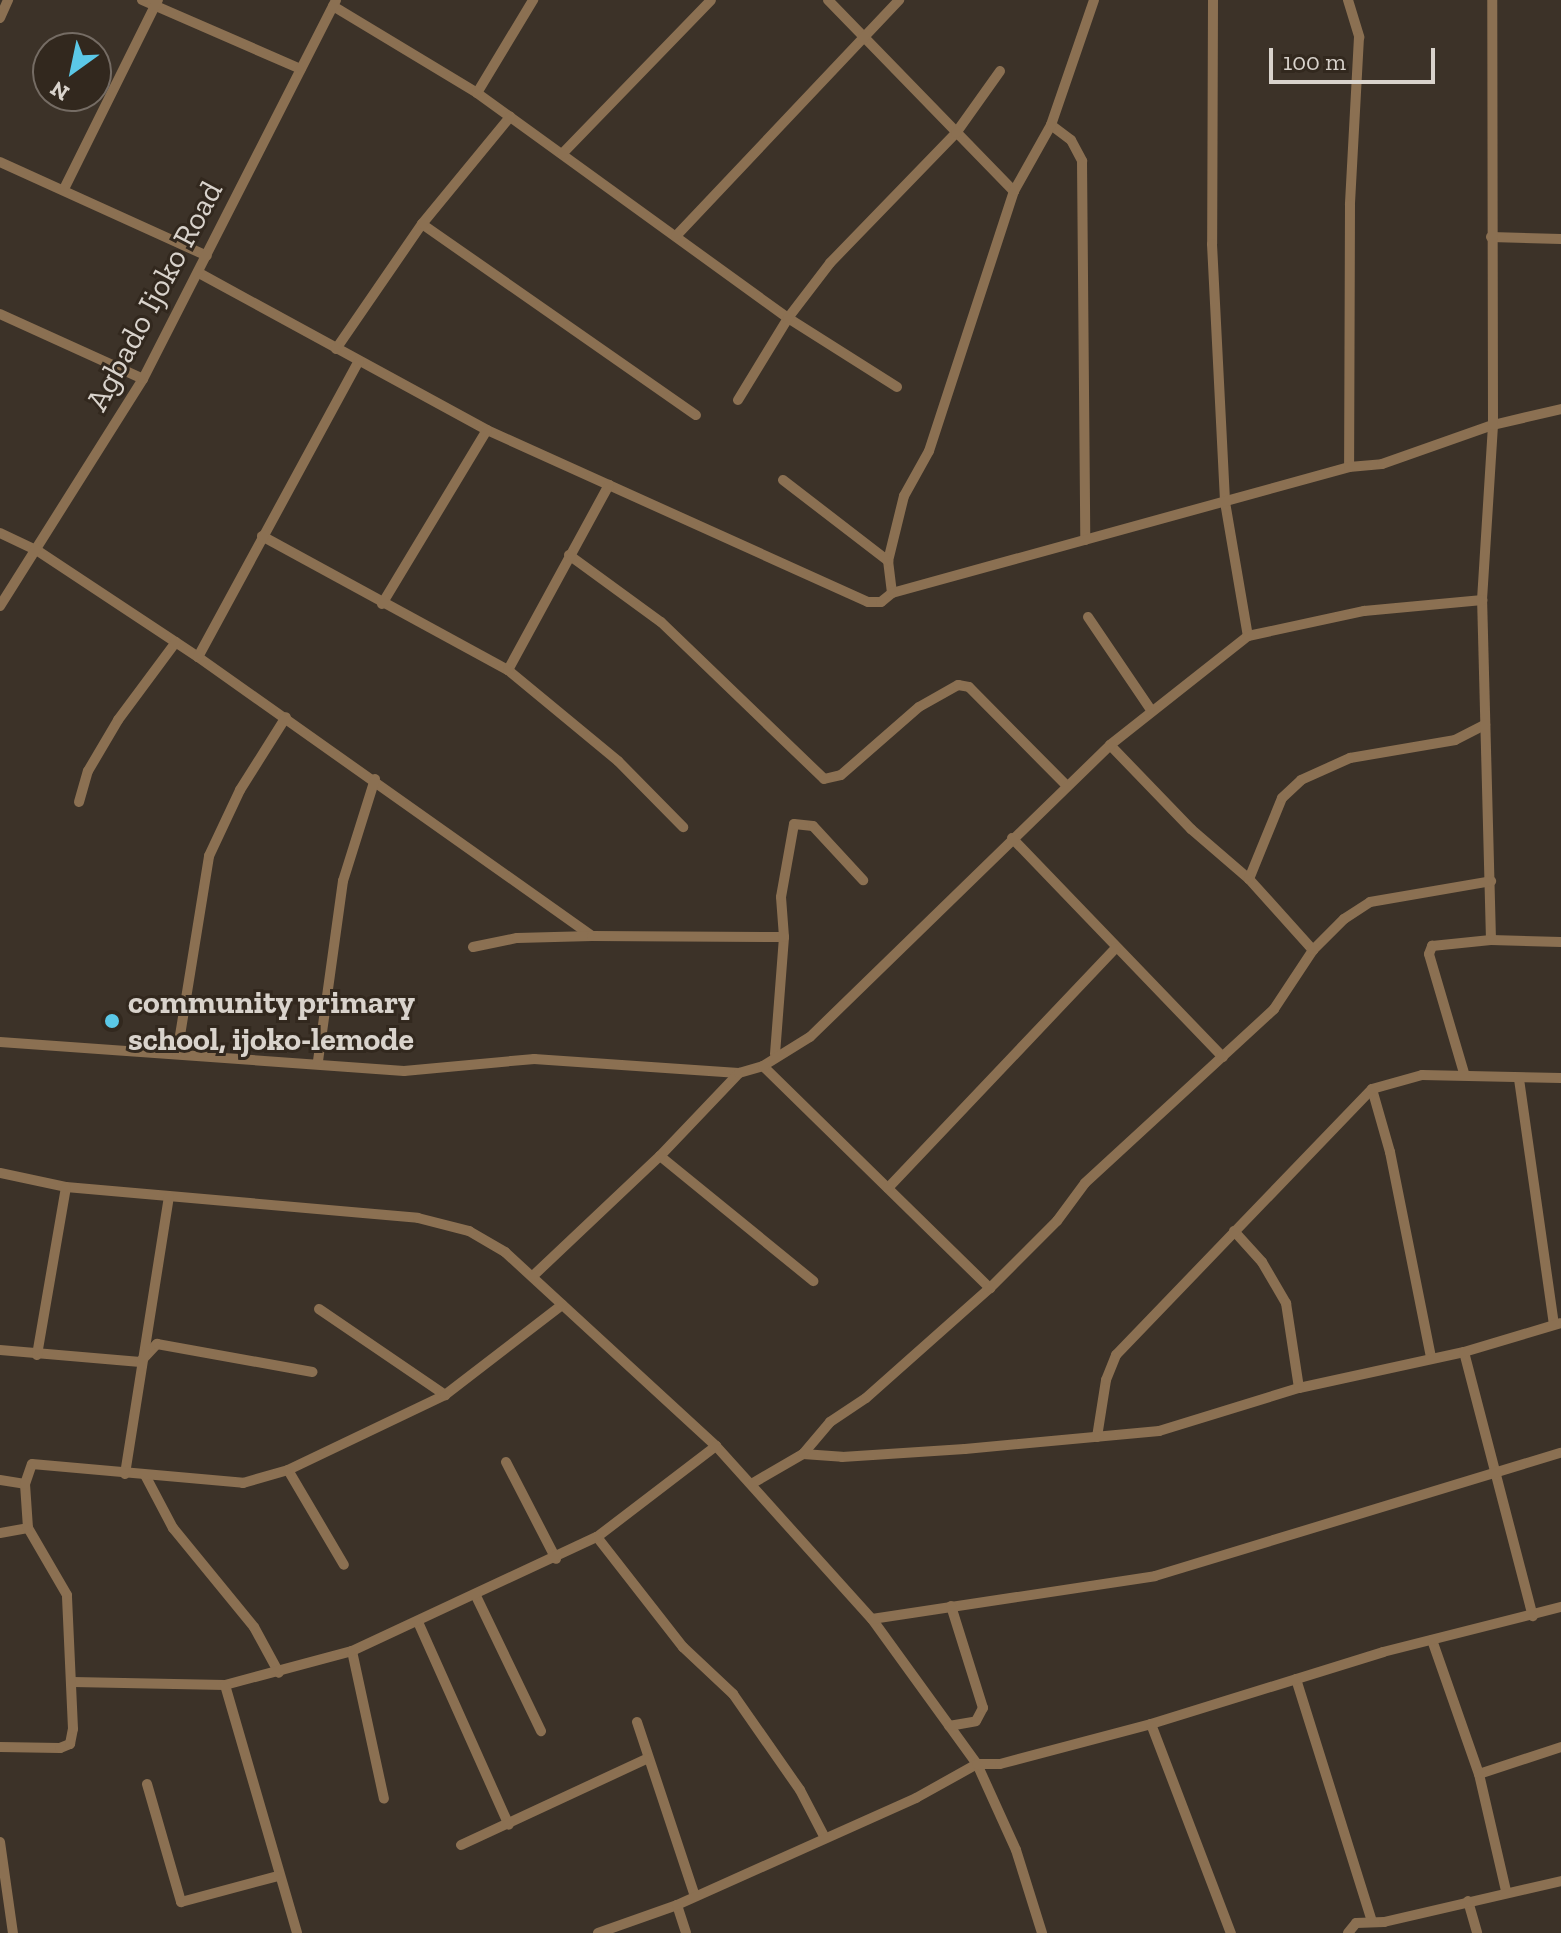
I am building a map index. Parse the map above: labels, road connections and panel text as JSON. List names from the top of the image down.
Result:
{
  "streets": {
    "street": ["Agbado Ijoko Road"]
  },
  "places": ["community primary school, ijoko-lemode"],
  "scale_bar": "100 m",
  "north": "bottom left"
}
